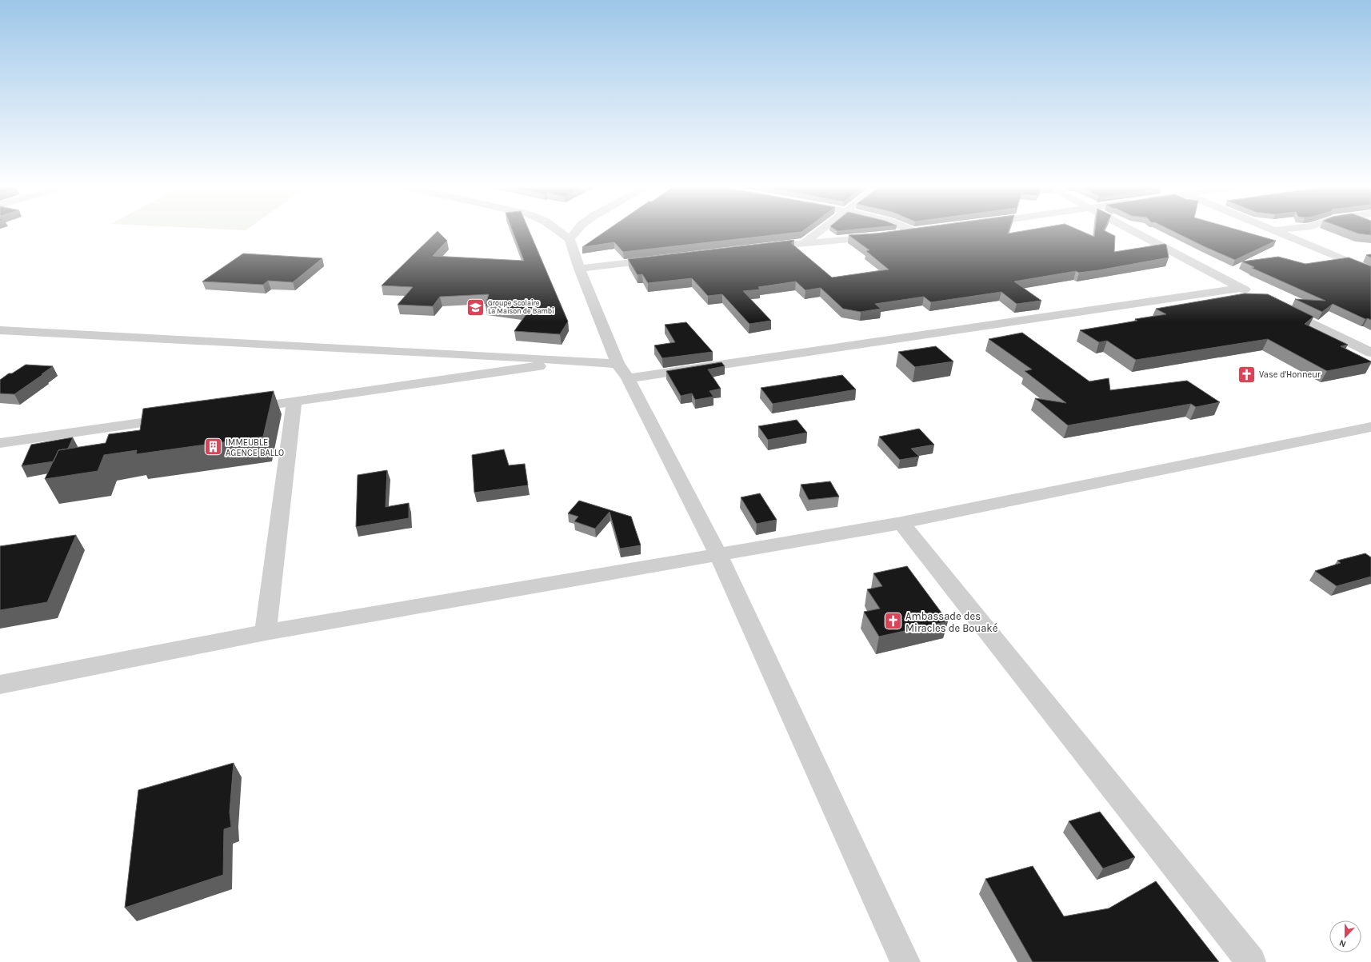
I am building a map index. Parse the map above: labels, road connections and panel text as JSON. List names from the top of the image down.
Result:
{
  "places": {
    "school or university": ["Groupe Scolaire La Maison de Bambi"],
    "church": ["Vase d'Honneur", "Ambassade des Miracles de Bouaké"],
    "building": ["IMMEUBLE AGENCE BALLO"]
  },
  "north": "bottom"
}
